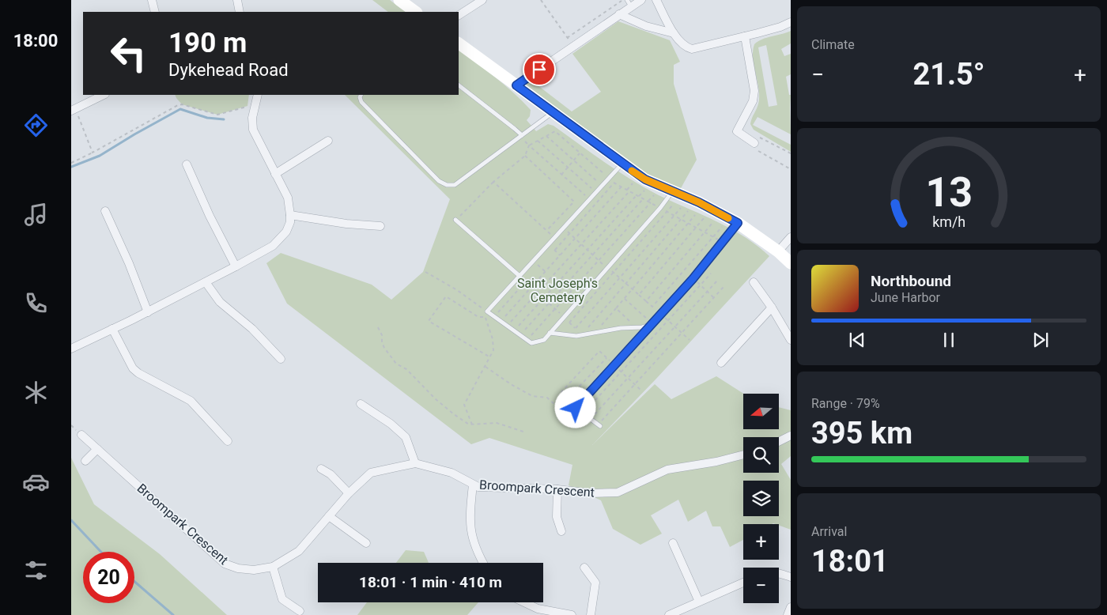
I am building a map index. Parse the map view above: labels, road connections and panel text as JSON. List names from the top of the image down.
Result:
{
  "streets": {
    "street": ["Broompark Crescent"]
  },
  "parks": ["Saint Joseph's Cemetery"],
  "north": "left",
  "page": {
    "tabs": "18:00",
    "tile": [
      "Climate",
      ["Range · 79%", "395 km"],
      ["Arrival", "18:01"]
    ],
    "turn": ["190 m", "Dykehead Road"],
    "heat": ["−", "21.5°", "+"],
    "song": ["Northbound", "June Harbor"],
    "map_buttons": ["+", "−"],
    "limit": "20",
    "trip": "18:01 · 1 min · 410 m",
    "gauge": ["13", "km/h"]
  }
}
